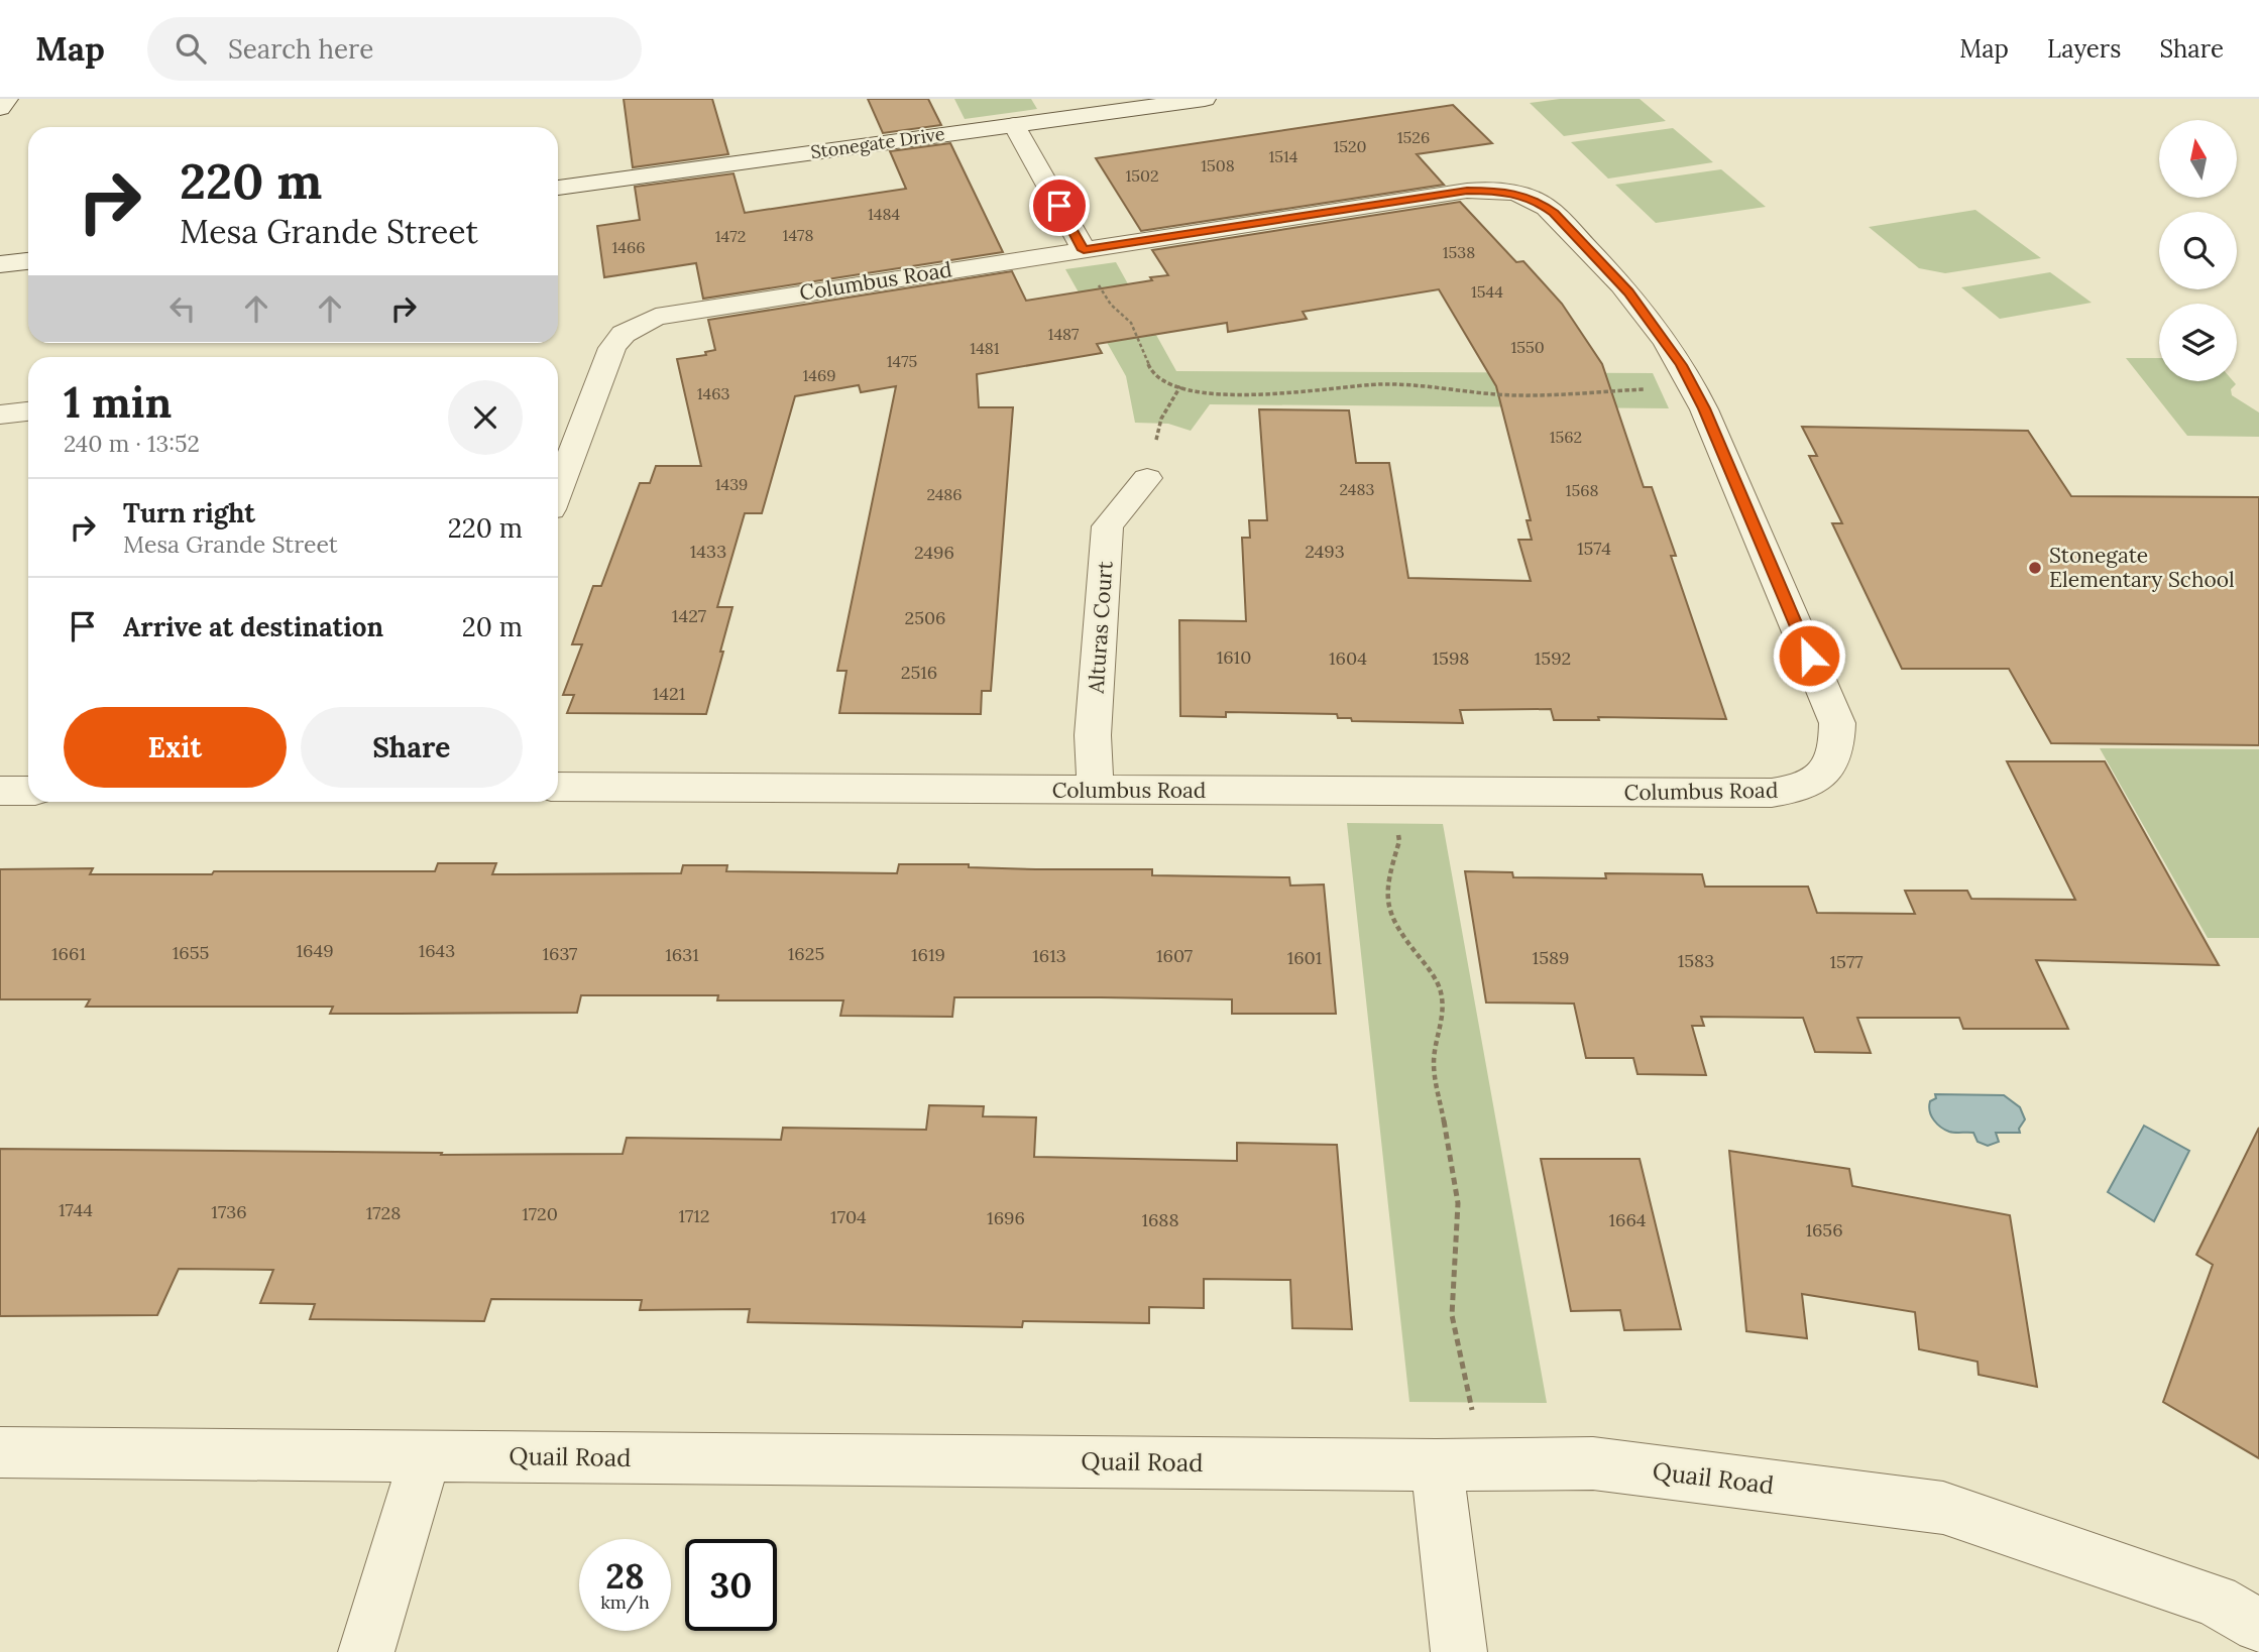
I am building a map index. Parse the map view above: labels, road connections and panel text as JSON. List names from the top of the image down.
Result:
{
  "streets": {
    "street": [
      "Stonegate Drive",
      "Columbus Road",
      "Alturas Court",
      "Quail Road"
    ]
  },
  "crossings": [
    ["Columbus Road", "Alturas Court"]
  ],
  "places": ["Stonegate Elementary School"],
  "house_numbers": [
    "1526",
    "1520",
    "1514",
    "1508",
    "1502",
    "1484",
    "1478",
    "1472",
    "1466",
    "1538",
    "1544",
    "1487",
    "1550",
    "1481",
    "1475",
    "1469",
    "1463",
    "1562",
    "1439",
    "2483",
    "1568",
    "2486",
    "1574",
    "1433",
    "2493",
    "2496",
    "1427",
    "2506",
    "1610",
    "1604",
    "1598",
    "1592",
    "2516",
    "1421",
    "1649",
    "1643",
    "1655",
    "1661",
    "1637",
    "1625",
    "1631",
    "1619",
    "1613",
    "1607",
    "1601",
    "1589",
    "1583",
    "1577",
    "1744",
    "1736",
    "1728",
    "1720",
    "1712",
    "1704",
    "1696",
    "1688",
    "1664",
    "1656"
  ],
  "north": "top",
  "page": {
    "header": "Map",
    "search": "Search here",
    "nav": ["Map", "Layers", "Share"],
    "turn": ["220 m", "Mesa Grande Street"],
    "heading": ["1 min", "240 m · 13:52"],
    "list": [
      {
        "name": "Turn right",
        "note": "Mesa Grande Street",
        "value": "220 m"
      },
      {
        "name": "Arrive at destination",
        "value": "20 m"
      }
    ],
    "buttons": ["Exit", "Share"],
    "speed": "28 km/h",
    "limit": "30"
  }
}
